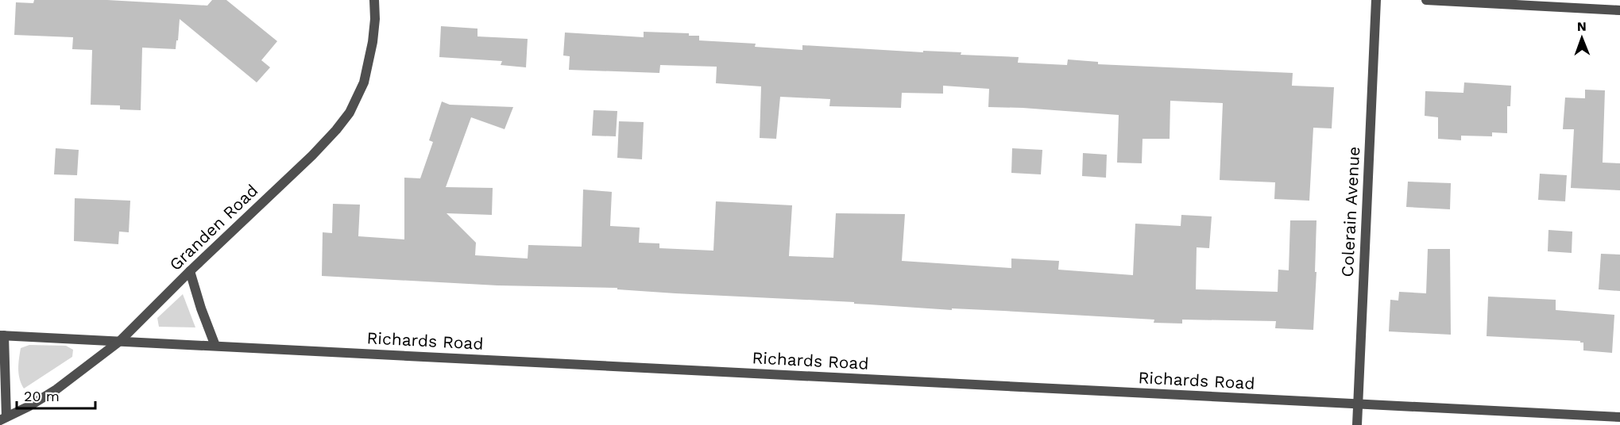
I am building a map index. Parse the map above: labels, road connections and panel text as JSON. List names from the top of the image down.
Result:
{
  "streets": {
    "street": ["Colerain Avenue", "Granden Road", "Richards Road"]
  },
  "crossings": [
    ["Colerain Avenue", "Richards Road"],
    ["Granden Road", "Richards Road"]
  ],
  "scale_bar": "20 m",
  "north": "top"
}
